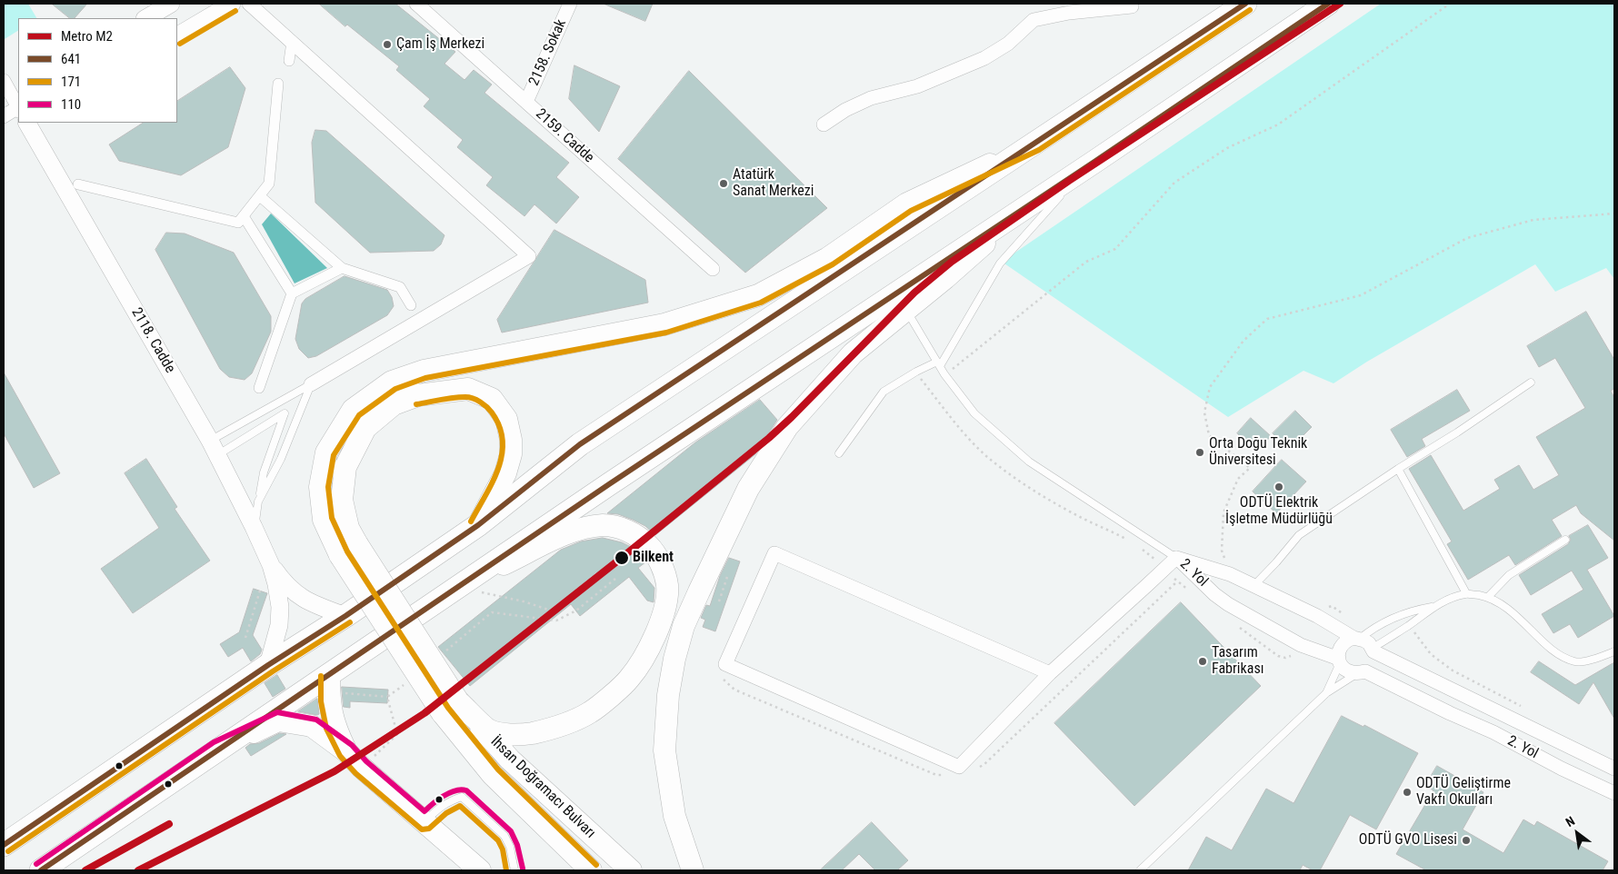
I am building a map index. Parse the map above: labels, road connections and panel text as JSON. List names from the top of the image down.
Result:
{
  "streets": {
    "main road": ["İhsan Doğramacı Bulvarı"],
    "street": [
      "2158. Sokak",
      "2159. Cadde",
      "2118. Cadde",
      "2. Yol"
    ]
  },
  "crossings": [
    ["2158. Sokak", "2159. Cadde"]
  ],
  "places": [
    "Çam İş Merkezi",
    "Atatürk Sanat Merkezi",
    "Orta Doğu Teknik Üniversitesi",
    "ODTÜ Elektrik İşletme Müdürlüğü",
    "Bilkent",
    "Tasarım Fabrikası",
    "ODTÜ Geliştirme Vakfı Okulları",
    "ODTÜ GVO Lisesi"
  ],
  "lines": [
    "metro line M2",
    "transit line 641",
    "transit line 171",
    "transit line 110"
  ],
  "legend": [
    "Metro M2",
    "641",
    "171",
    "110"
  ],
  "north": "top left"
}
